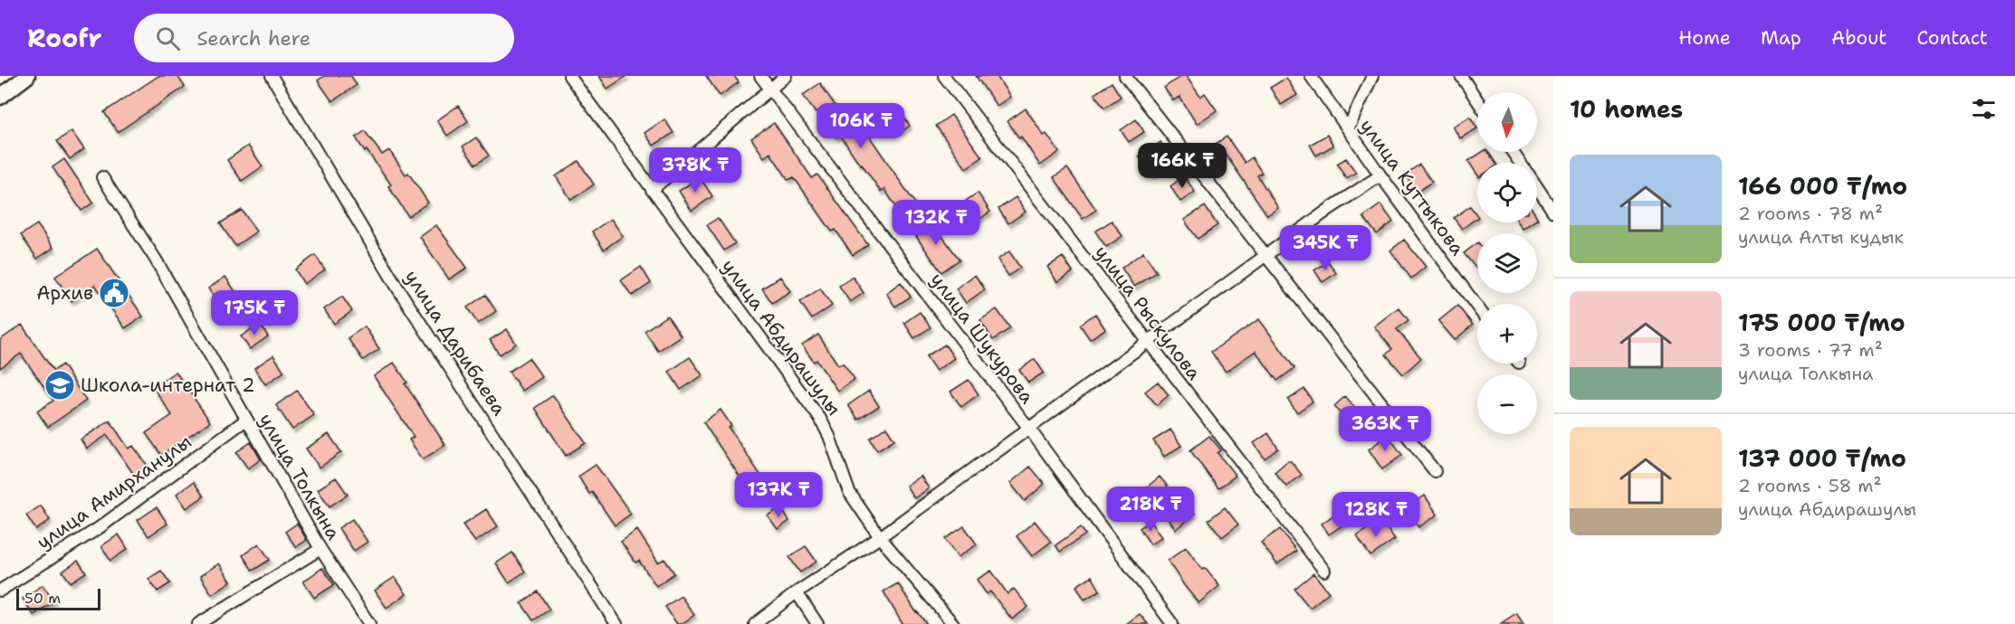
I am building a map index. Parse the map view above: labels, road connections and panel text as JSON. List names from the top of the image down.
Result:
{
  "streets": {
    "street": [
      "улица Куттыкова",
      "улица Рыскулова",
      "улица Абдирашулы",
      "улица Шукурова",
      "улица Дарибаева",
      "улица Толкына",
      "улица Амирханулы"
    ]
  },
  "crossings": [
    ["улица Толкына", "улица Амирханулы"]
  ],
  "places": {
    "public building": ["Архив"],
    "school or university": ["Школа-интернат 2"]
  },
  "scale_bar": "50 m",
  "north": "bottom",
  "page": {
    "header": "Roofr",
    "search": "Search here",
    "nav": [
      "Home",
      "Map",
      "About",
      "Contact"
    ],
    "heading": "10 homes",
    "map_buttons": ["+", "−"],
    "price": [
      "106K ₸",
      "166K ₸",
      "378K ₸",
      "132K ₸",
      "345K ₸",
      "175K ₸",
      "363K ₸",
      "137K ₸",
      "218K ₸",
      "128K ₸"
    ],
    "list": [
      {
        "name": "166 000 ₸/mo",
        "note": "2 rooms · 78 m² · улица Алты кудык"
      },
      {
        "name": "175 000 ₸/mo",
        "note": "3 rooms · 77 m² · улица Толкына"
      },
      {
        "name": "137 000 ₸/mo",
        "note": "2 rooms · 58 m² · улица Абдирашулы"
      }
    ],
    "scale": "50 m"
  }
}
